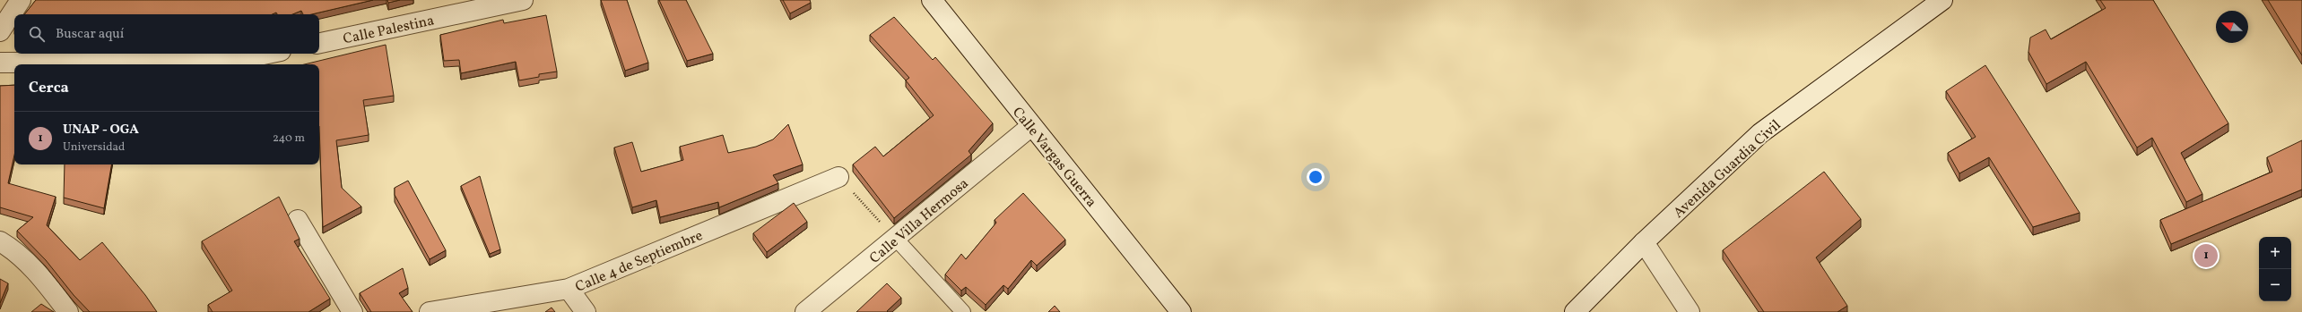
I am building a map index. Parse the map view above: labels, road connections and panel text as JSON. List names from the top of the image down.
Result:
{
  "streets": {
    "street": [
      "Calle Palestina",
      "Calle Vargas Guerra",
      "Avenida Guardia Civil",
      "Calle Villa Hermosa",
      "Calle 4 de Septiembre"
    ]
  },
  "crossings": [
    ["Calle Vargas Guerra", "Calle Villa Hermosa"]
  ],
  "north": "left",
  "page": {
    "search": "Buscar aquí",
    "heading": "Cerca",
    "list": [
      {
        "mark": "1",
        "name": "UNAP - OGA",
        "note": "Universidad",
        "value": "240 m"
      }
    ],
    "map_buttons": ["+", "−"],
    "pins": "1"
  }
}
